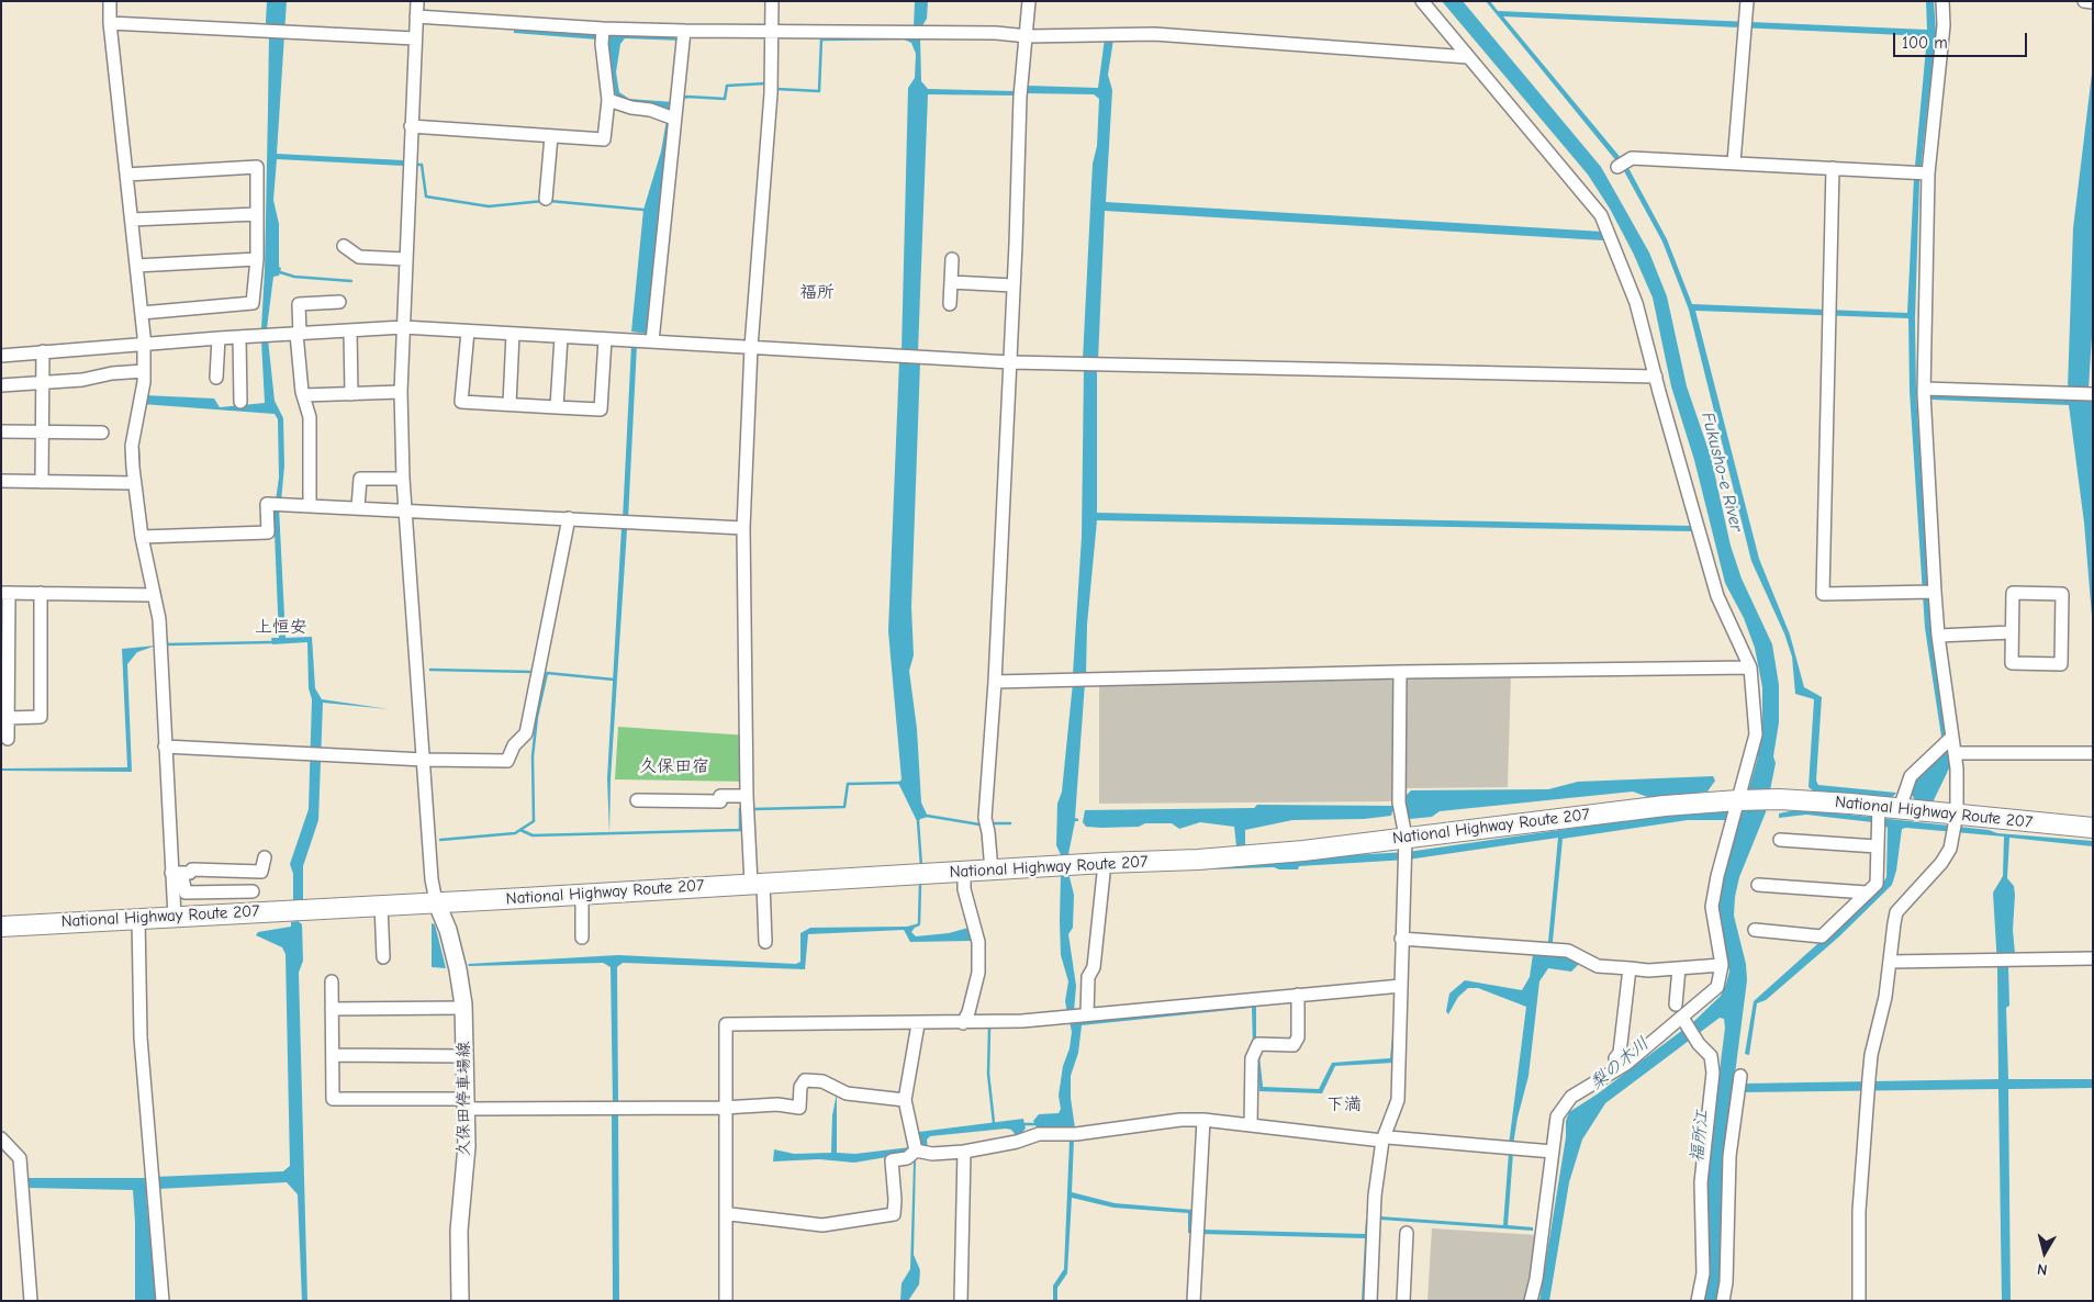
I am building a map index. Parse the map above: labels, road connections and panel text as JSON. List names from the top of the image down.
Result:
{
  "streets": {
    "highway": ["National Highway Route 207"],
    "main road": ["久保田停車場線"]
  },
  "crossings": [
    ["National Highway Route 207", "久保田停車場線"]
  ],
  "districts": [
    "福所",
    "上恒安",
    "久保田宿",
    "下満"
  ],
  "water": ["Fukusho-e River", "梨の木川", "福所江"],
  "scale_bar": "100 m",
  "north": "bottom"
}
